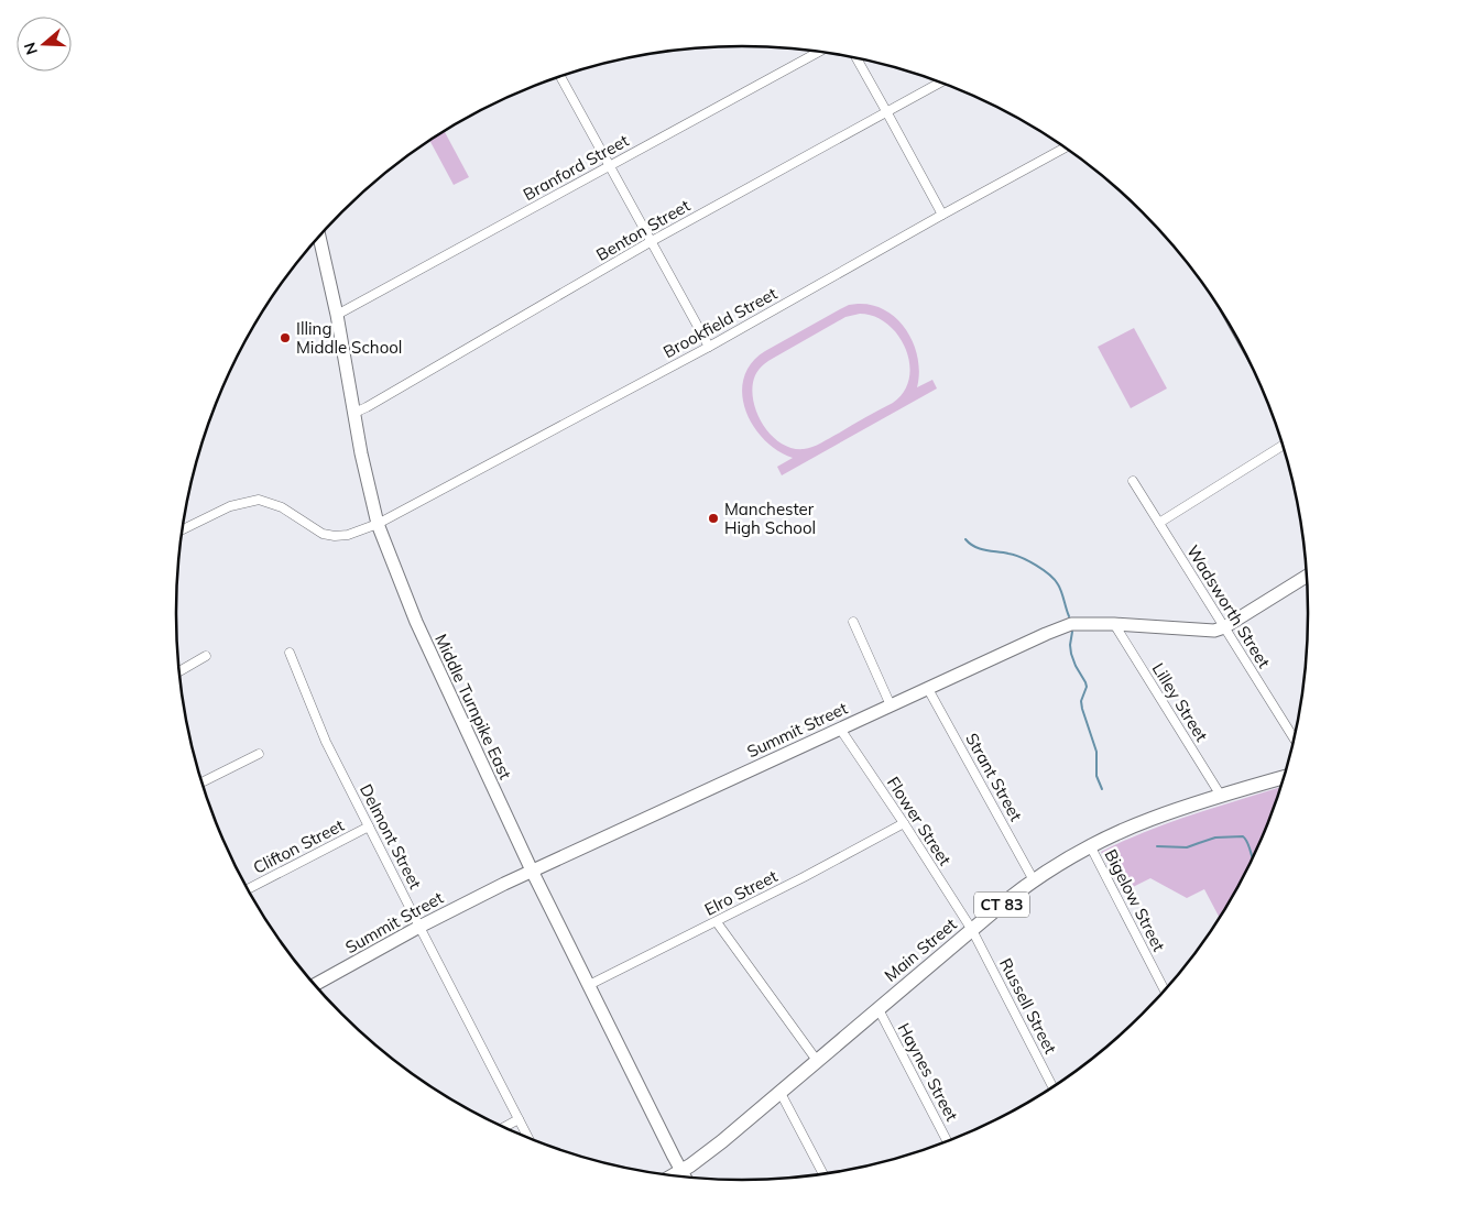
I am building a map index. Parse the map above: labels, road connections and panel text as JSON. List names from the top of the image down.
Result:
{
  "streets": {
    "main road": ["CT 83", "Main Street"],
    "street": [
      "Branford Street",
      "Benton Street",
      "Brookfield Street",
      "Wadsworth Street",
      "Lilley Street",
      "Middle Turnpike East",
      "Summit Street",
      "Strant Street",
      "Flower Street",
      "Delmont Street",
      "Clifton Street",
      "Elro Street",
      "Bigelow Street",
      "Russell Street",
      "Haynes Street"
    ]
  },
  "crossings": [
    ["Branford Street", "Middle Turnpike East"],
    ["Benton Street", "Middle Turnpike East"],
    ["Brookfield Street", "Middle Turnpike East"],
    ["Wadsworth Street", "Summit Street"],
    ["Lilley Street", "Summit Street"],
    ["Lilley Street", "Main Street"],
    ["Middle Turnpike East", "Summit Street"],
    ["Middle Turnpike East", "Elro Street"],
    ["Summit Street", "Strant Street"],
    ["Summit Street", "Flower Street"],
    ["Summit Street", "Delmont Street"],
    ["Strant Street", "Main Street"],
    ["Flower Street", "Elro Street"],
    ["Flower Street", "Main Street"],
    ["Flower Street", "Russell Street"],
    ["Delmont Street", "Clifton Street"],
    ["Bigelow Street", "Main Street"],
    ["Main Street", "Russell Street"],
    ["Main Street", "Haynes Street"]
  ],
  "places": ["Illing Middle School", "Manchester High School"],
  "north": "left"
}
